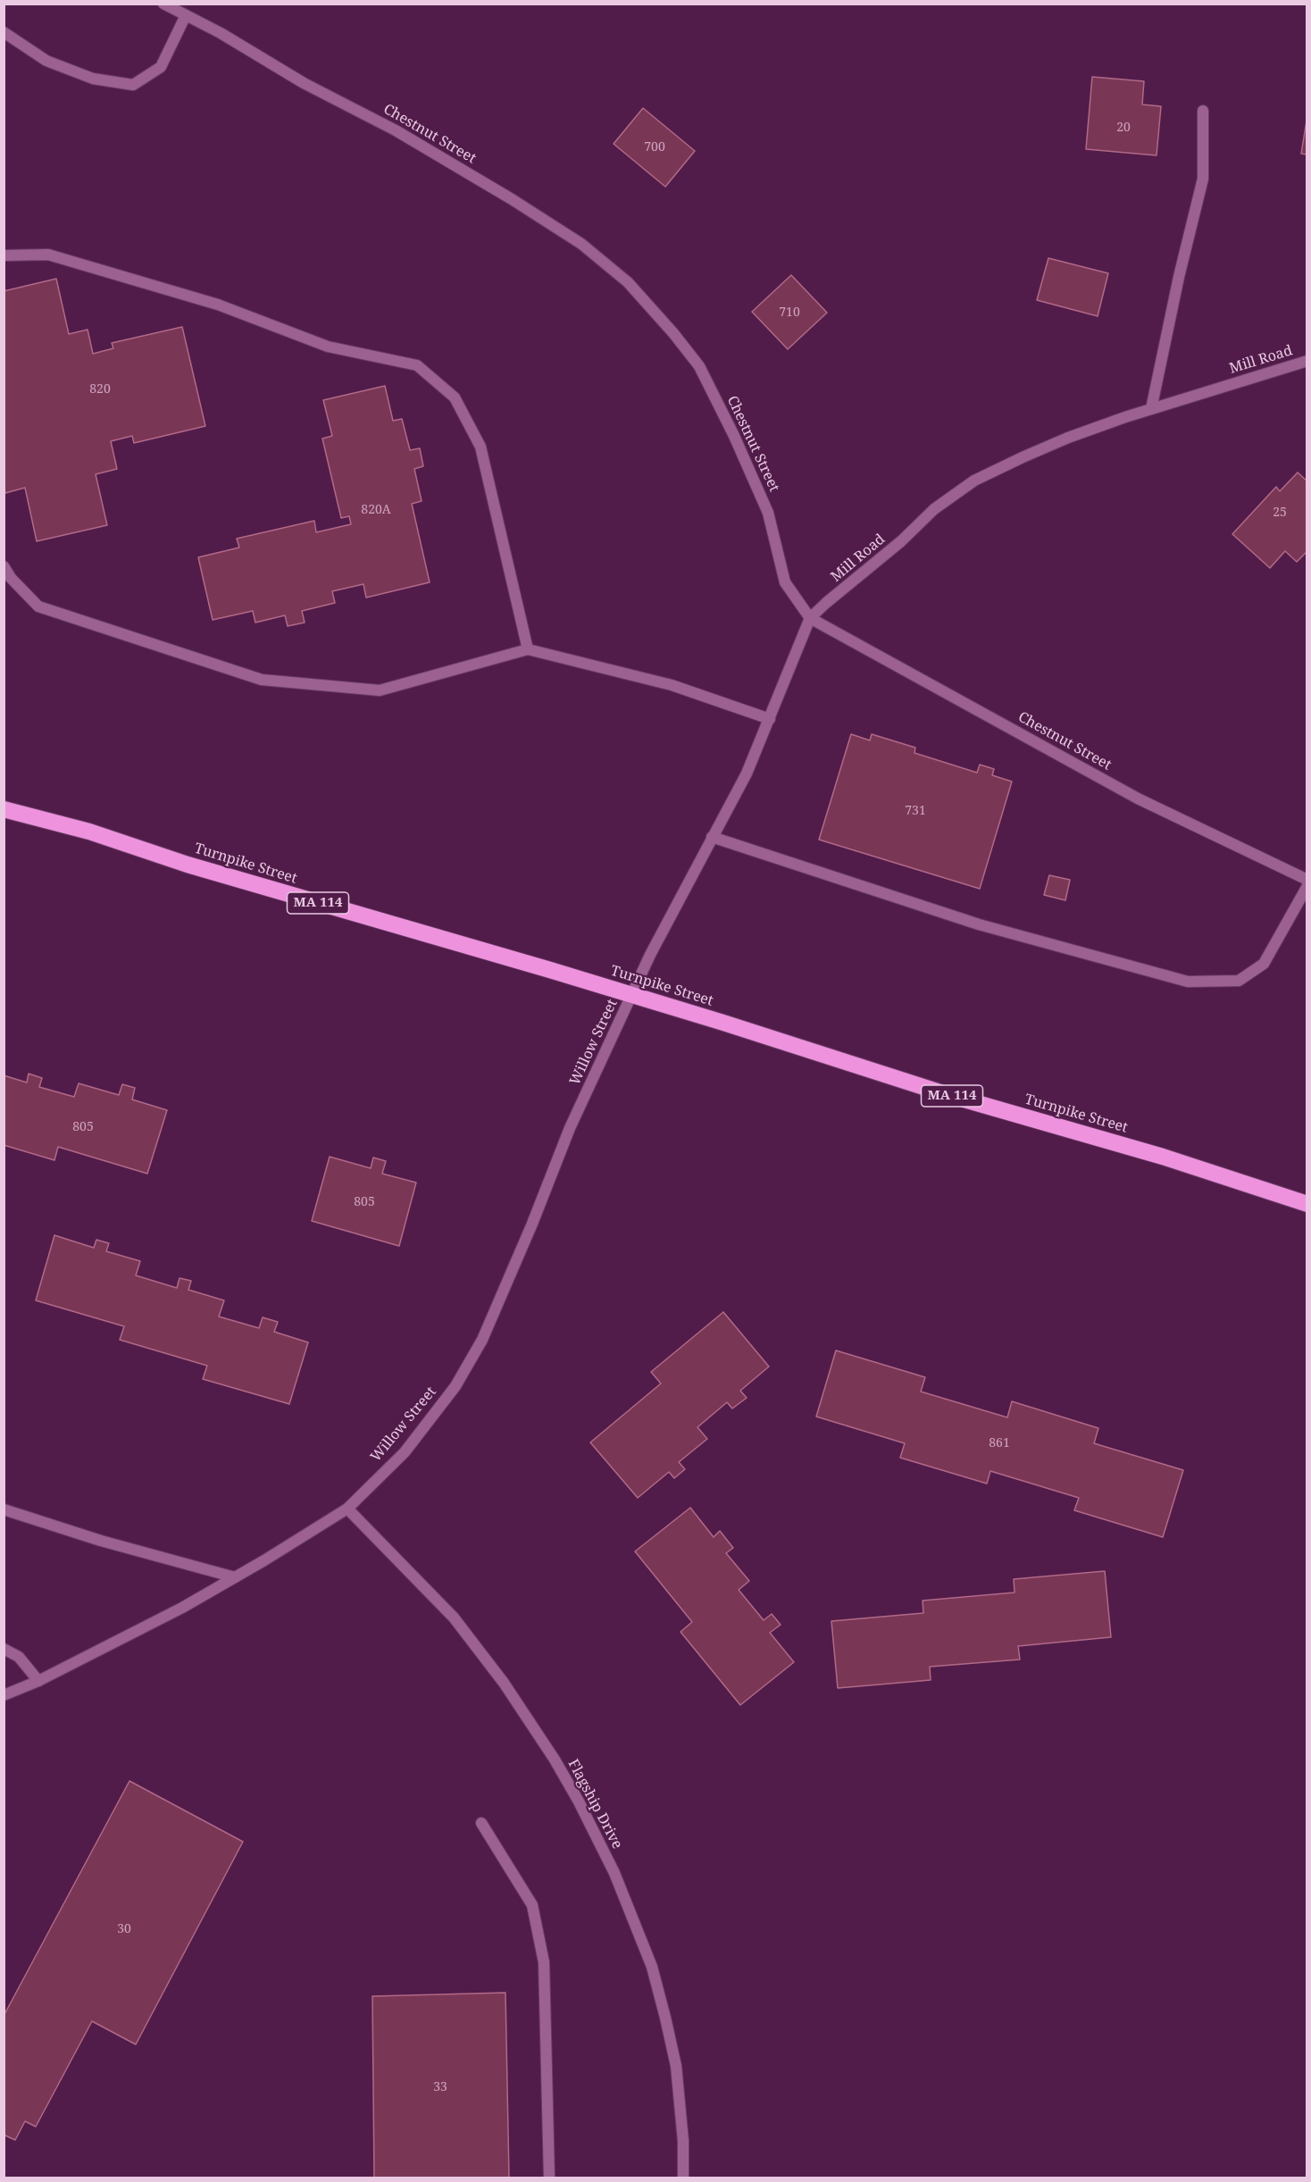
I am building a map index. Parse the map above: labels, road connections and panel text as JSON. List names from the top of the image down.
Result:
{
  "streets": {
    "highway": ["Turnpike Street", "MA 114"],
    "street": [
      "Chestnut Street",
      "Mill Road",
      "Willow Street",
      "Flagship Drive"
    ]
  },
  "crossings": [
    ["Chestnut Street", "Mill Road"],
    ["Mill Road", "Turnpike Street"],
    ["Mill Road", "Willow Street"],
    ["Turnpike Street", "Willow Street"],
    ["Willow Street", "Flagship Drive"]
  ],
  "house_numbers": [
    "20",
    "700",
    "710",
    "820",
    "820A",
    "25",
    "731",
    "805",
    "805",
    "861",
    "30",
    "33"
  ]
}
